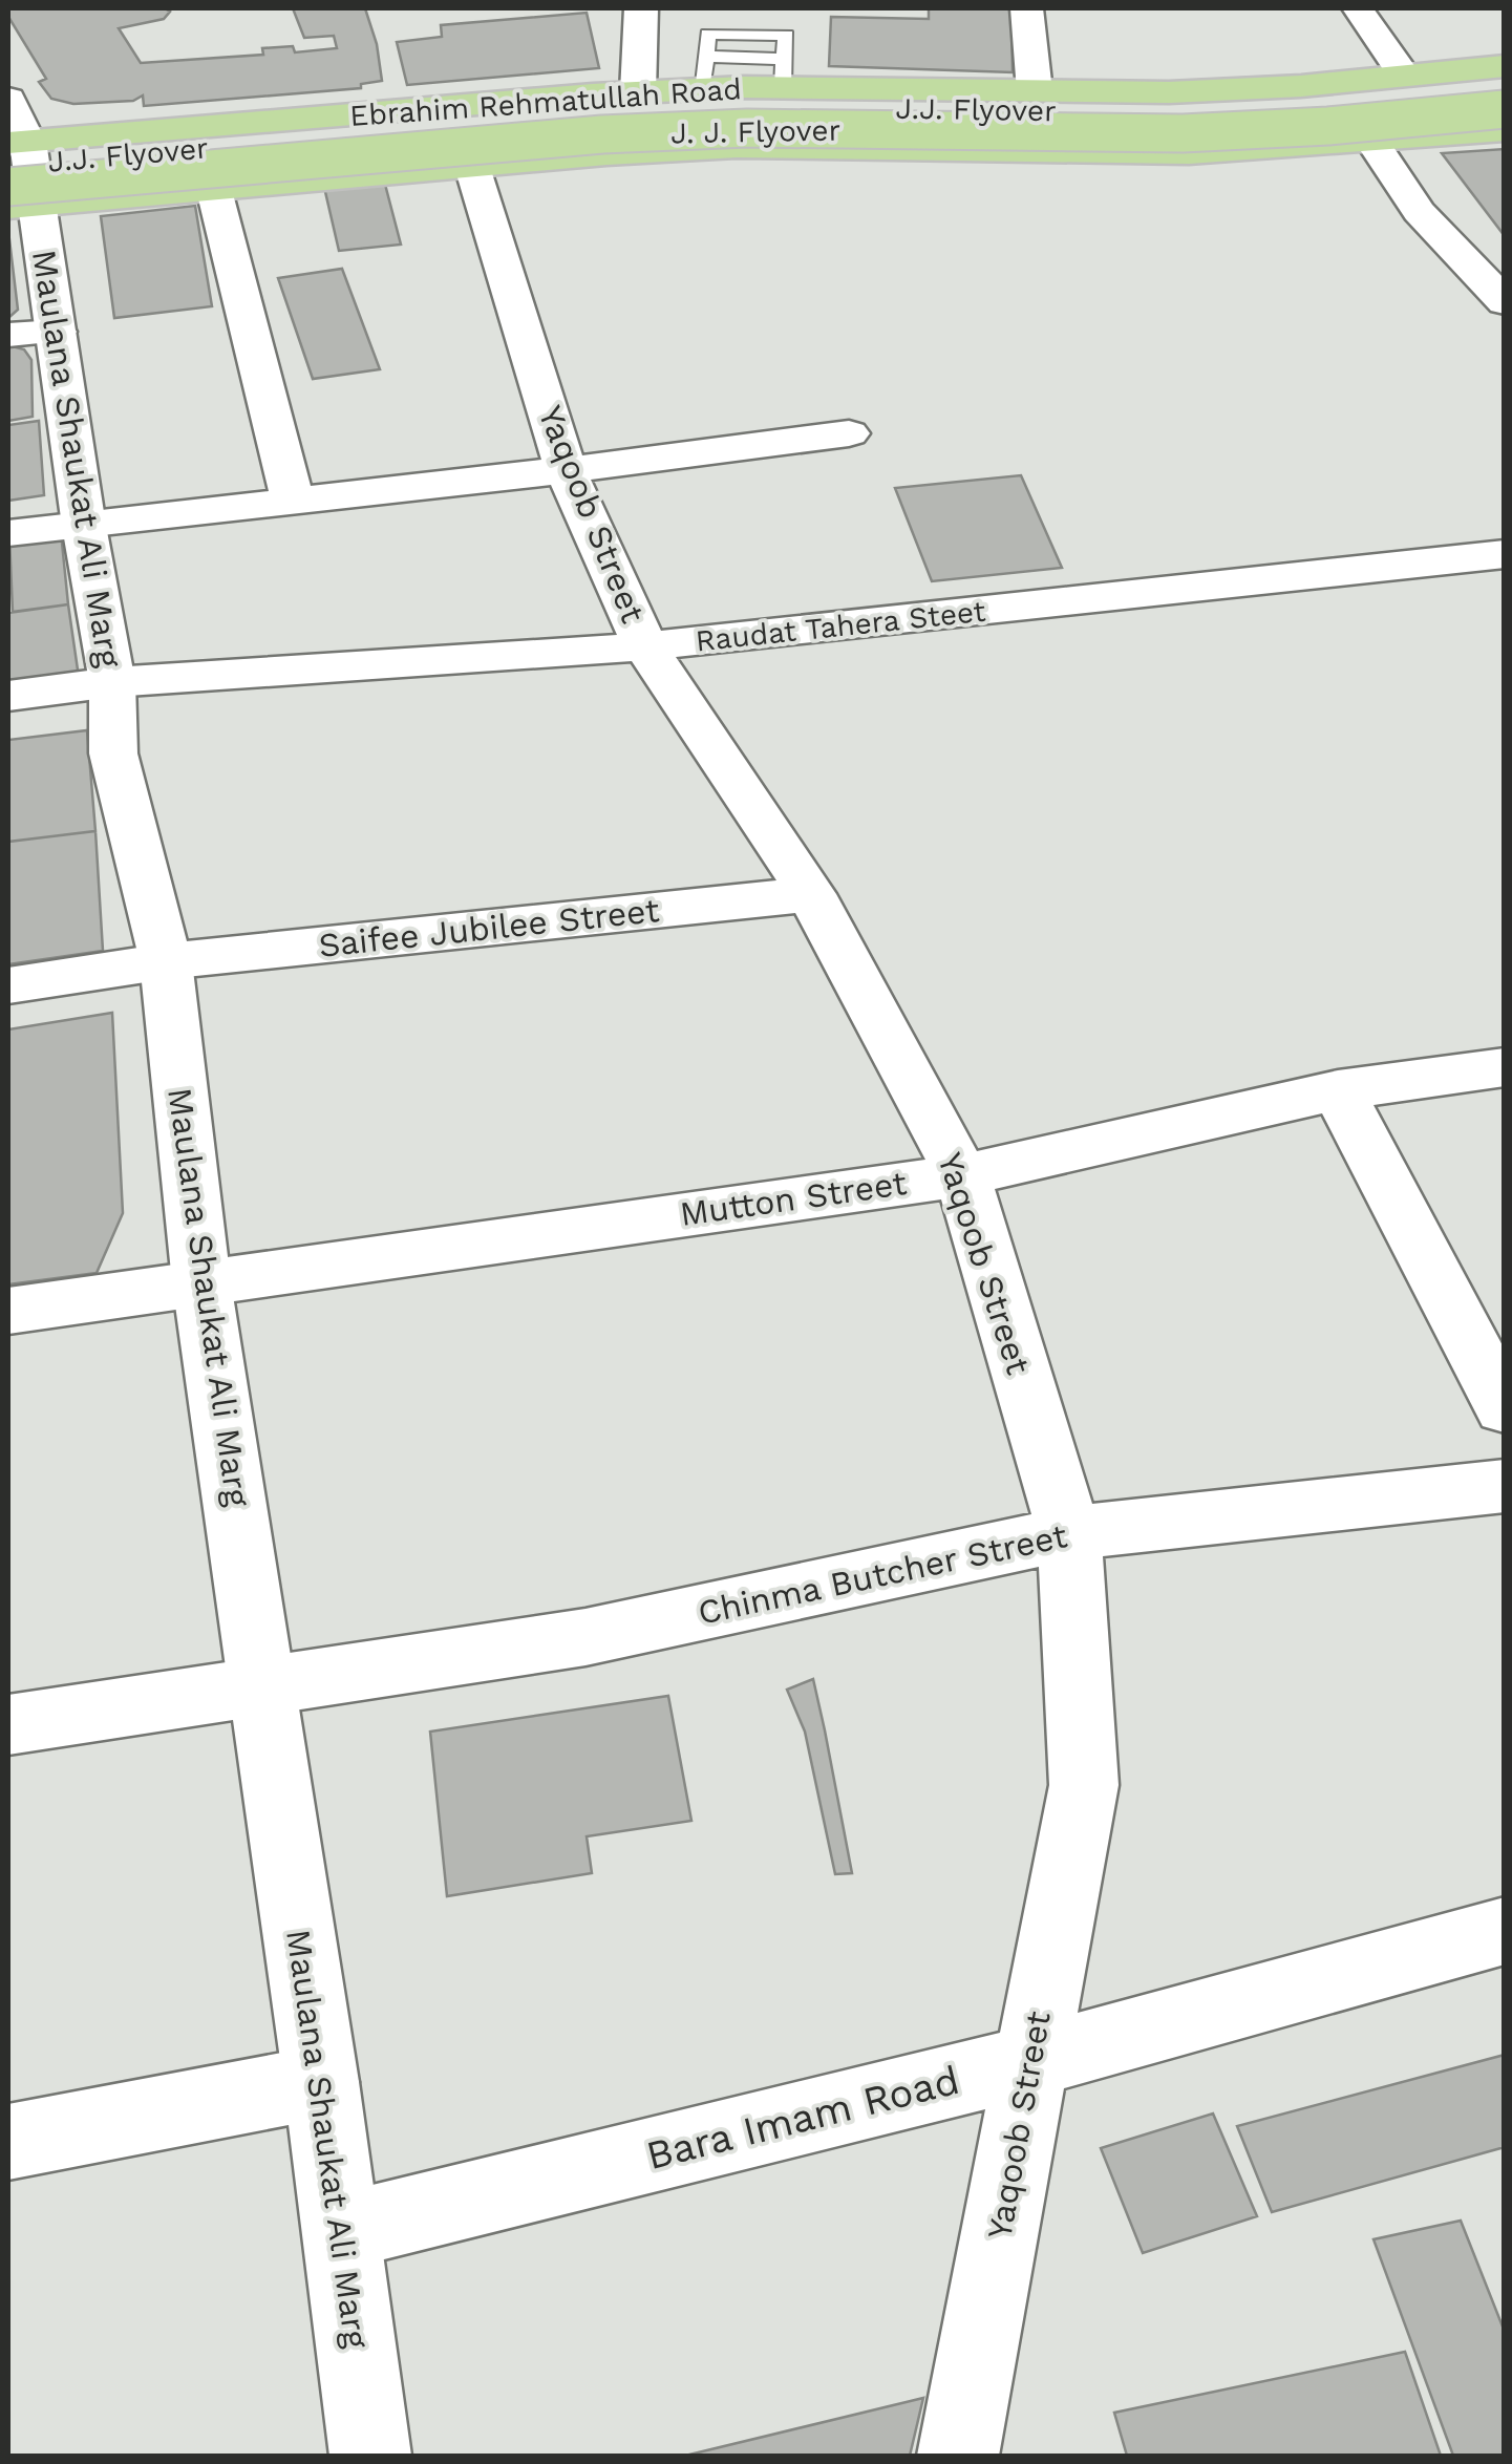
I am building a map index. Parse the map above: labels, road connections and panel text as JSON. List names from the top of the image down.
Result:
{
  "streets": {
    "main road": ["Ebrahim Rehmatullah Road", "J.J. Flyover", "J. J. Flyover"],
    "street": [
      "Maulana Shaukat Ali Marg",
      "Yaqoob Street",
      "Raudat Tahera Steet",
      "Saifee Jubilee Street",
      "Mutton Street",
      "Chinma Butcher Street",
      "Bara Imam Road"
    ]
  },
  "crossings": [
    ["Ebrahim Rehmatullah Road", "J.J. Flyover"],
    ["Ebrahim Rehmatullah Road", "J. J. Flyover"],
    ["Ebrahim Rehmatullah Road", "Maulana Shaukat Ali Marg"],
    ["Ebrahim Rehmatullah Road", "Yaqoob Street"],
    ["J.J. Flyover", "J. J. Flyover"],
    ["J.J. Flyover", "Maulana Shaukat Ali Marg"],
    ["J. J. Flyover", "Maulana Shaukat Ali Marg"],
    ["Maulana Shaukat Ali Marg", "Raudat Tahera Steet"],
    ["Maulana Shaukat Ali Marg", "Saifee Jubilee Street"],
    ["Maulana Shaukat Ali Marg", "Mutton Street"],
    ["Maulana Shaukat Ali Marg", "Chinma Butcher Street"],
    ["Maulana Shaukat Ali Marg", "Bara Imam Road"],
    ["Yaqoob Street", "Raudat Tahera Steet"],
    ["Yaqoob Street", "Saifee Jubilee Street"],
    ["Yaqoob Street", "Mutton Street"],
    ["Yaqoob Street", "Chinma Butcher Street"],
    ["Yaqoob Street", "Bara Imam Road"]
  ]
}
